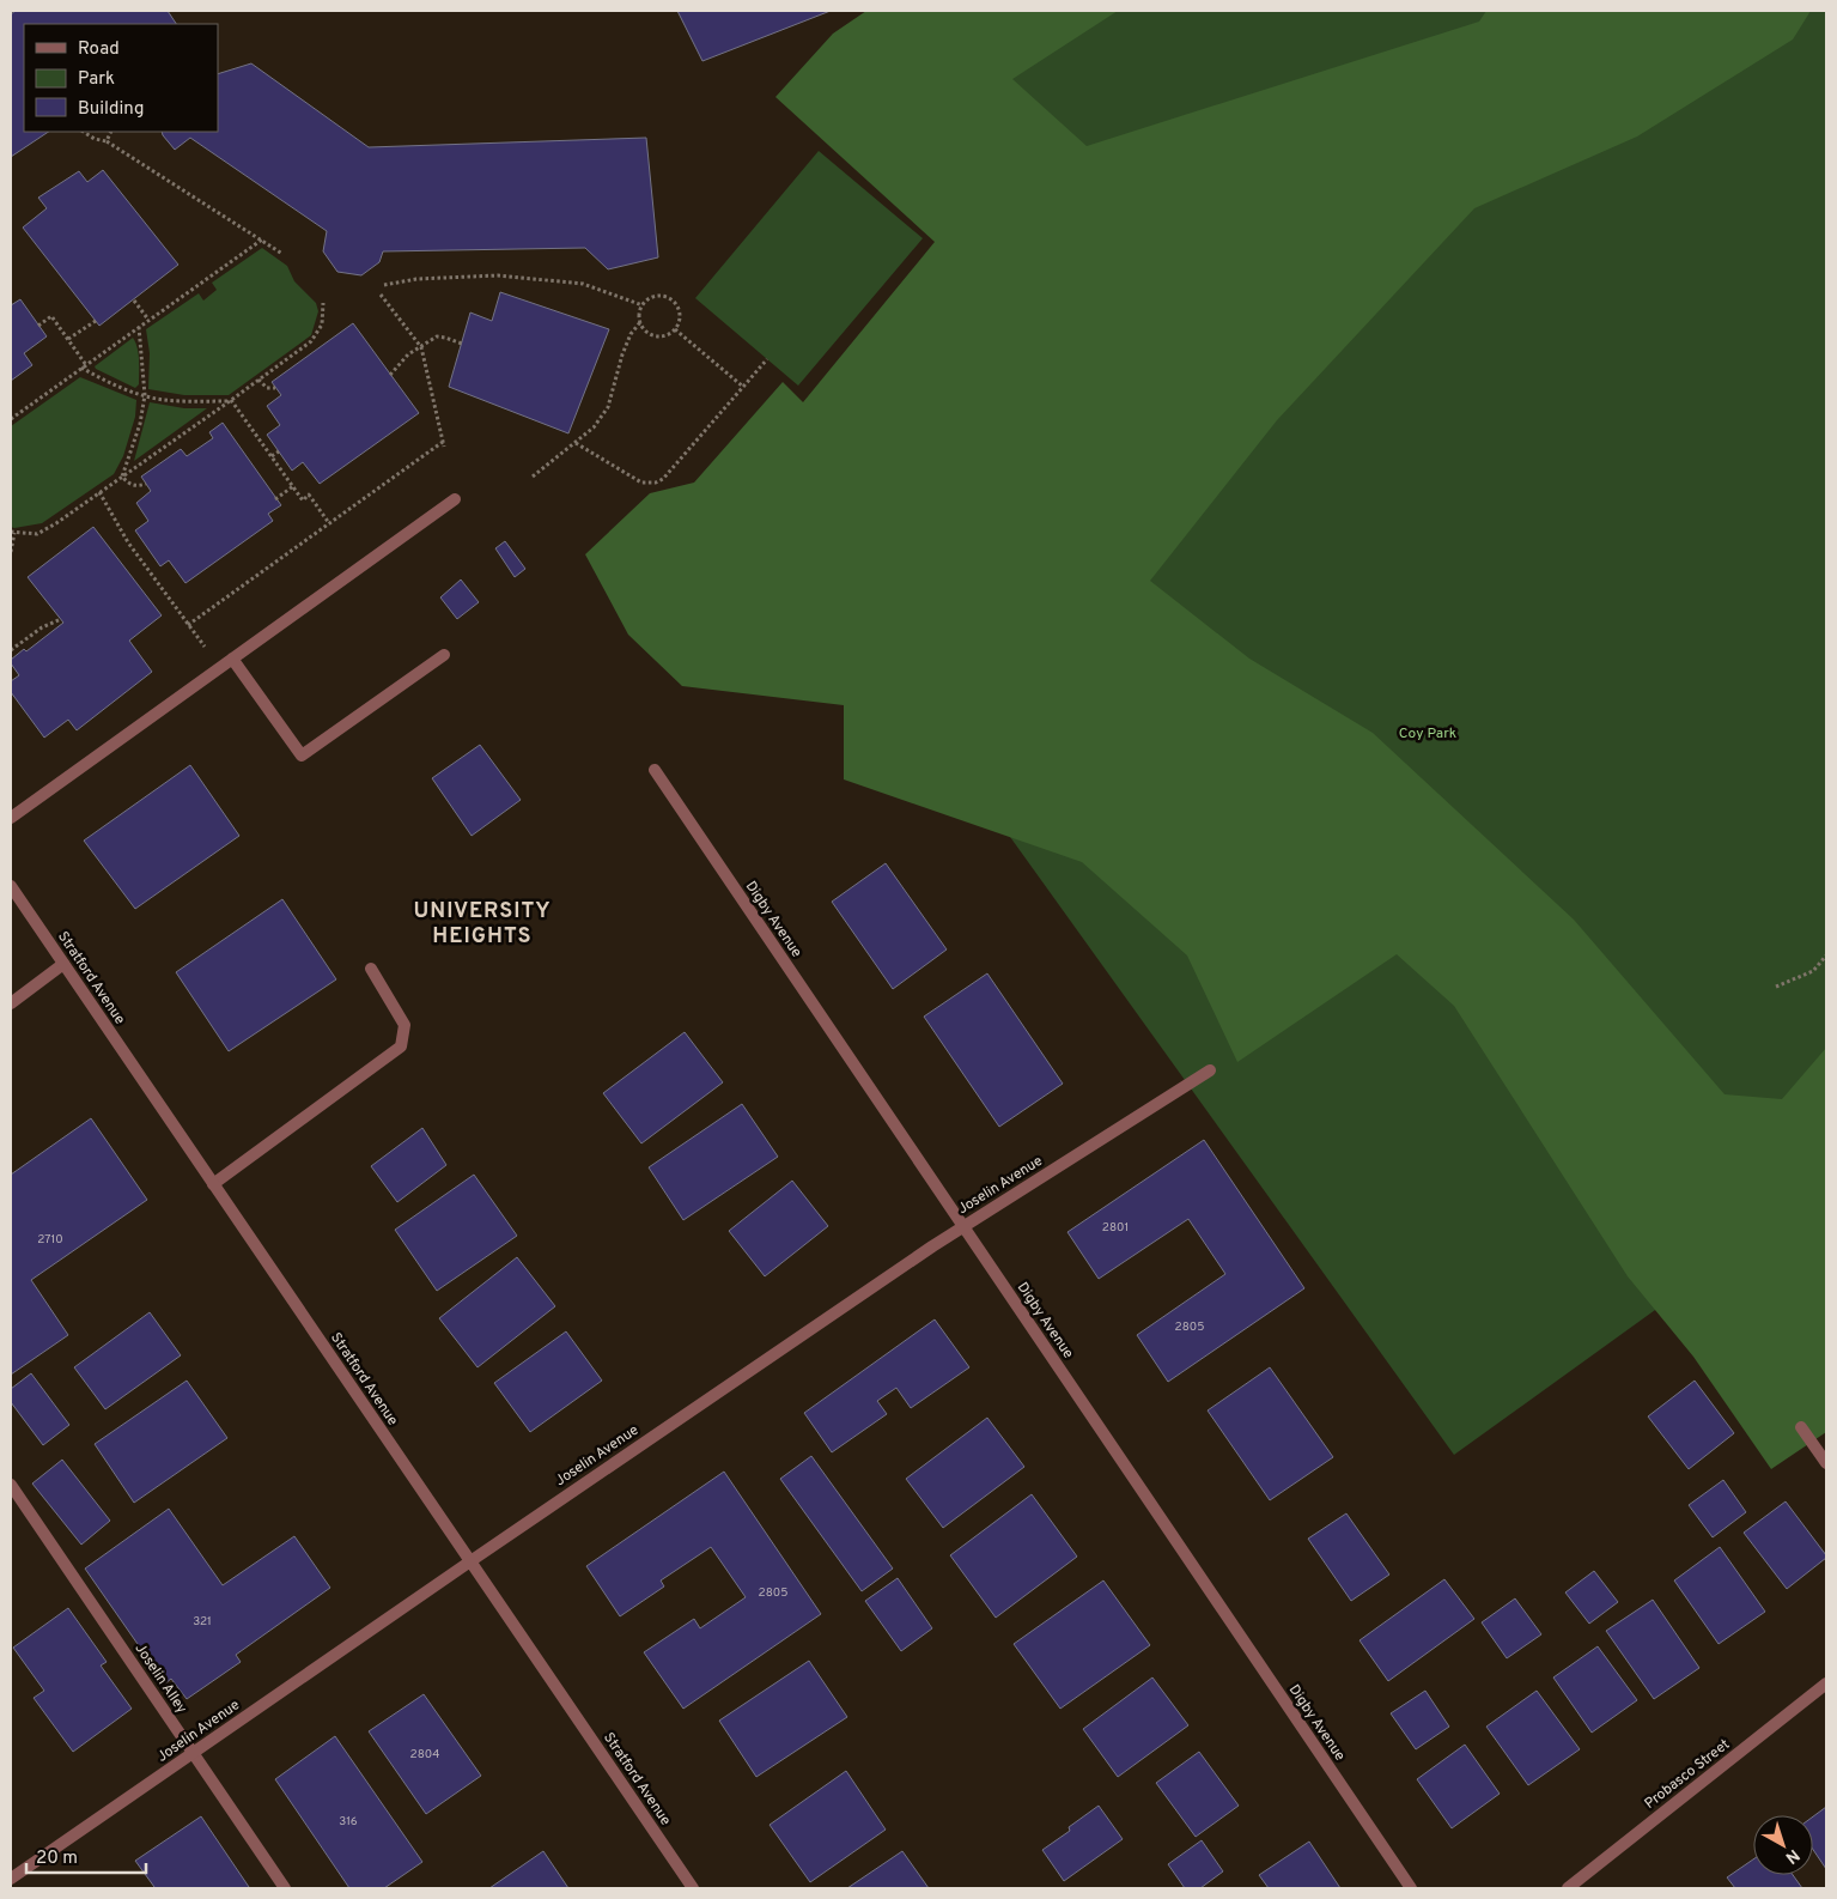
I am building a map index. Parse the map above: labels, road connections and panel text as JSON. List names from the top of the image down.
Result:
{
  "streets": {
    "street": [
      "Digby Avenue",
      "Stratford Avenue",
      "Joselin Avenue",
      "Joselin Alley",
      "Probasco Street"
    ]
  },
  "crossings": [
    ["Digby Avenue", "Joselin Avenue"],
    ["Stratford Avenue", "Joselin Avenue"],
    ["Joselin Avenue", "Joselin Alley"]
  ],
  "districts": ["UNIVERSITY HEIGHTS"],
  "parks": ["Coy Park"],
  "house_numbers": [
    "2801",
    "2710",
    "2805",
    "2805",
    "321",
    "2804",
    "316"
  ],
  "legend": ["Road", "Park", "Building"],
  "scale_bar": "20 m",
  "north": "bottom right"
}
